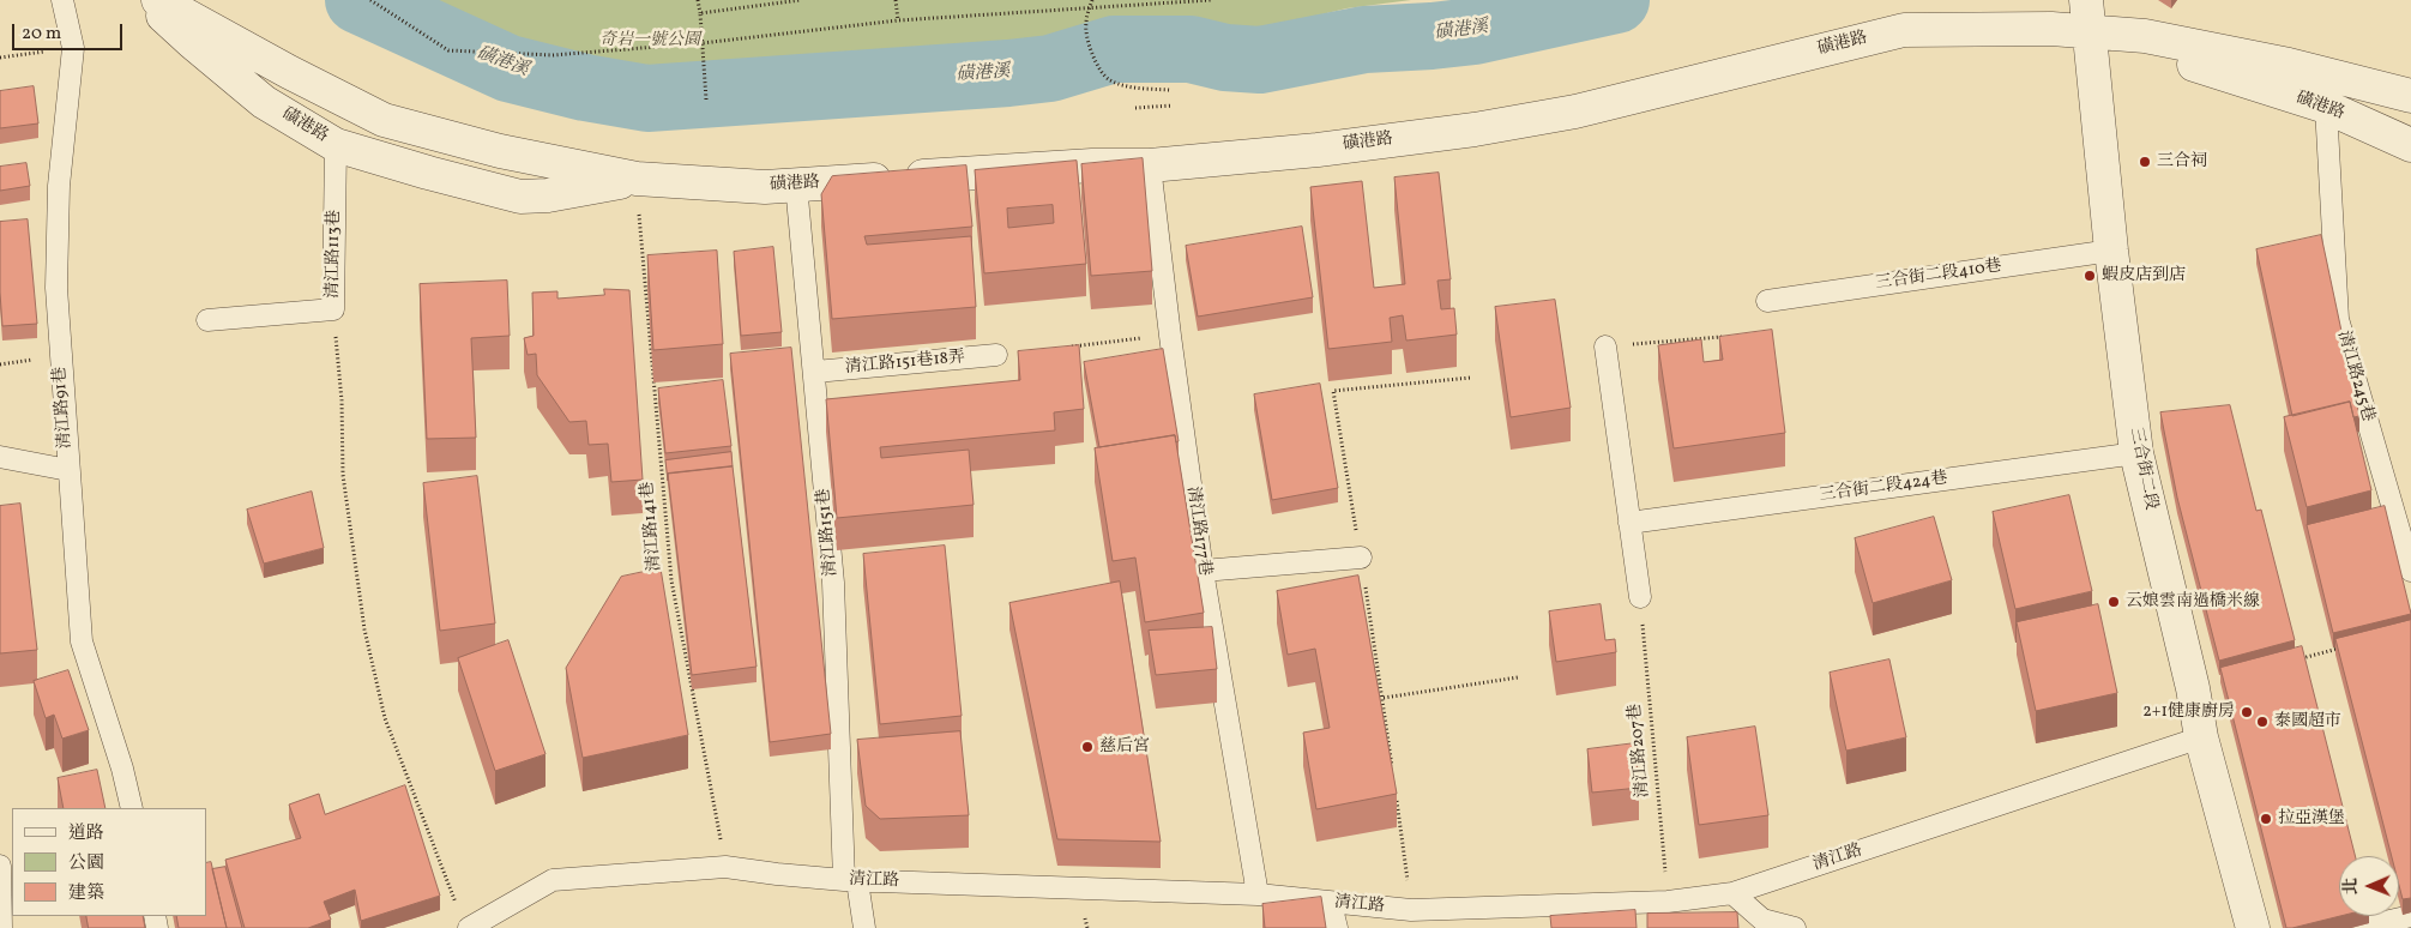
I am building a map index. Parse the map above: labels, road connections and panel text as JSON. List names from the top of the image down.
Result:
{
  "streets": {
    "street": ["磺港路", "三合街二段"],
    "lane": [
      "清江路113巷",
      "三合街二段410巷",
      "清江路151巷18弄",
      "清江路245巷",
      "清江路91巷",
      "三合街二段424巷",
      "清江路177巷",
      "清江路151巷",
      "清江路"
    ],
    "path": ["清江路141巷", "清江路207巷"]
  },
  "crossings": [
    ["磺港路", "清江路113巷"],
    ["磺港路", "清江路245巷"],
    ["磺港路", "三合街二段"],
    ["磺港路", "清江路141巷"],
    ["磺港路", "清江路177巷"],
    ["磺港路", "清江路151巷"],
    ["三合街二段410巷", "三合街二段"],
    ["清江路151巷18弄", "清江路151巷"],
    ["三合街二段", "三合街二段424巷"],
    ["三合街二段", "清江路"],
    ["清江路141巷", "清江路"],
    ["清江路177巷", "清江路"],
    ["清江路151巷", "清江路"],
    ["清江路207巷", "清江路"]
  ],
  "water": ["磺港溪"],
  "parks": ["奇岩一號公園"],
  "places": [
    "三合祠",
    "蝦皮店到店",
    "云娘雲南過橋米線",
    "2+1健康廚房",
    "泰國超市",
    "慈后宮",
    "拉亞漢堡"
  ],
  "legend": ["道路", "公園", "建築"],
  "scale_bar": "20 m",
  "north": "left"
}
